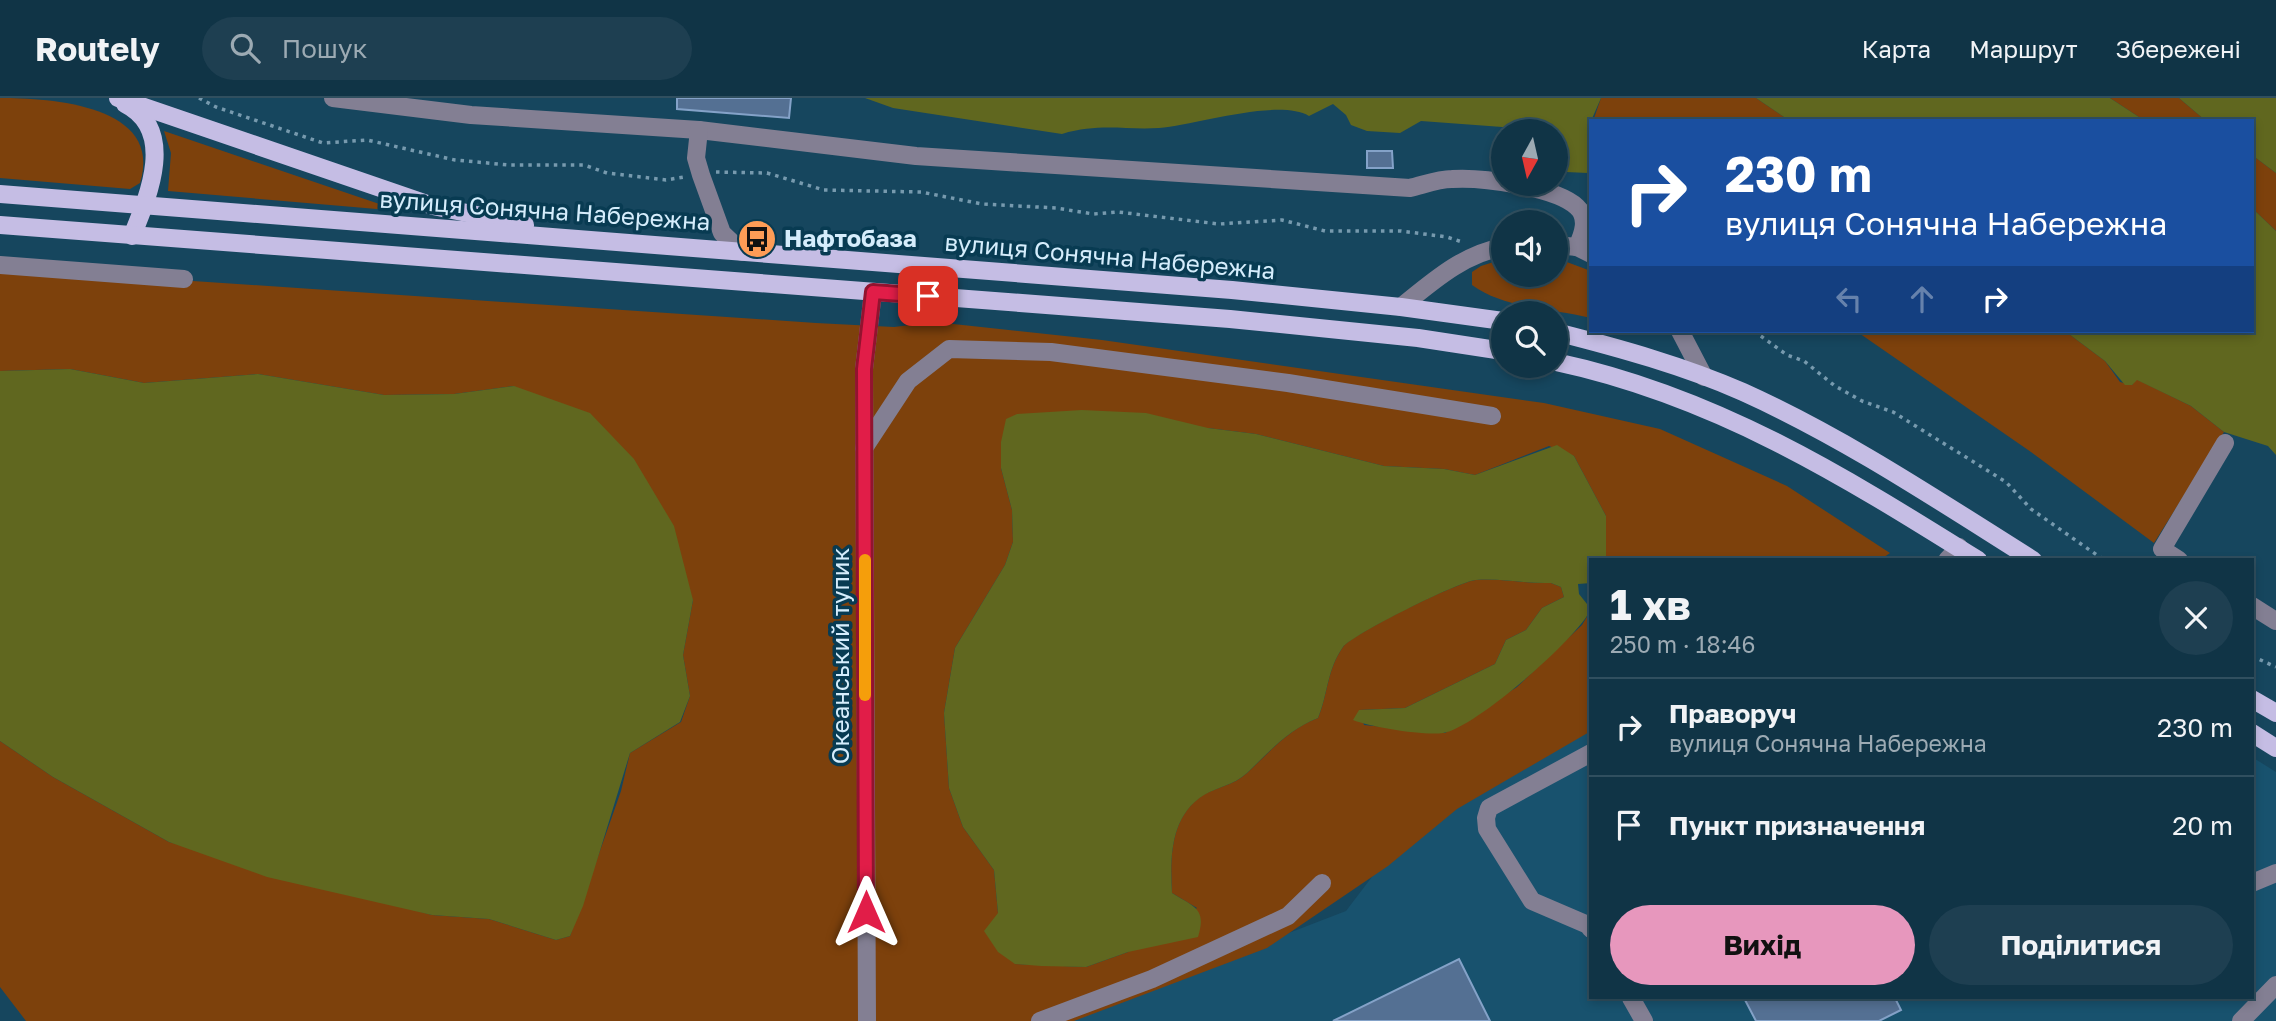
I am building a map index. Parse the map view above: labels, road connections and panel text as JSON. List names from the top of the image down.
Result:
{
  "streets": {
    "main road": ["вулиця Сонячна Набережна"],
    "street": ["Океанський тупик"]
  },
  "places": {
    "bus stop": ["Нафтобаза"]
  },
  "north": "bottom",
  "page": {
    "header": "Routely",
    "search": "Пошук",
    "nav": ["Карта", "Маршрут", "Збережені"],
    "turn": ["230 m", "вулиця Сонячна Набережна"],
    "heading": ["1 хв", "250 m · 18:46"],
    "list": [
      {
        "name": "Праворуч",
        "note": "вулиця Сонячна Набережна",
        "value": "230 m"
      },
      {
        "name": "Пункт призначення",
        "value": "20 m"
      }
    ],
    "buttons": ["Вихід", "Поділитися"]
  }
}
